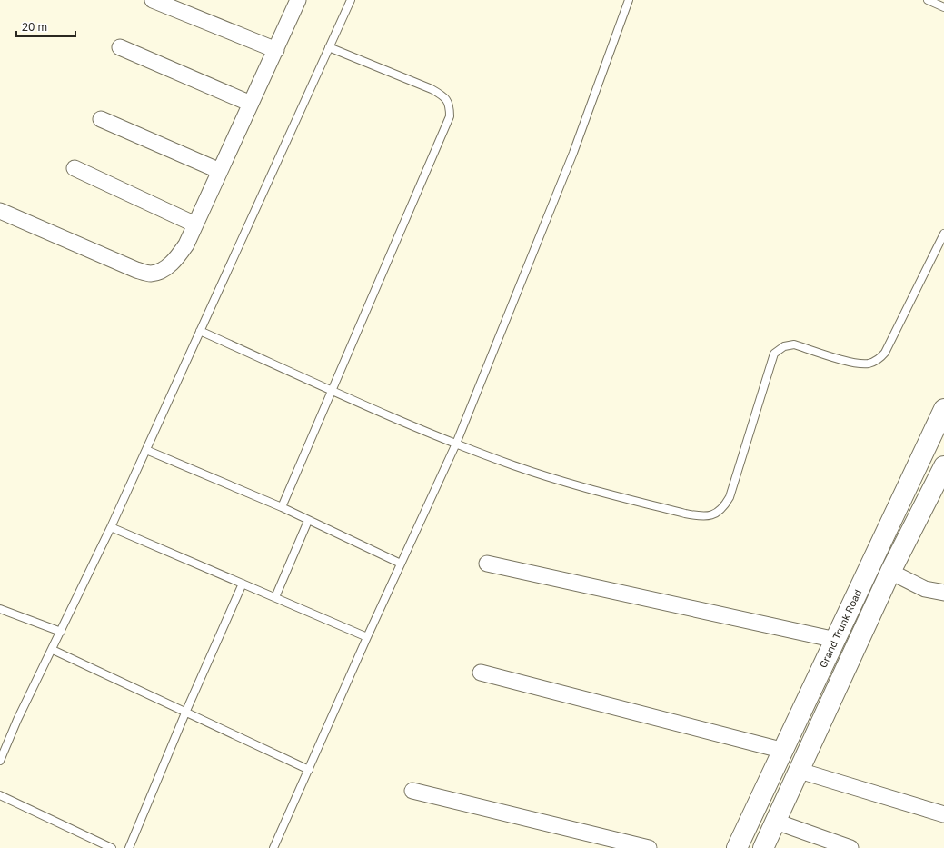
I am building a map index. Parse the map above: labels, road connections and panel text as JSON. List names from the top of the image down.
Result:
{
  "streets": {
    "highway": ["Grand Trunk Road"]
  },
  "scale_bar": "20 m"
}
